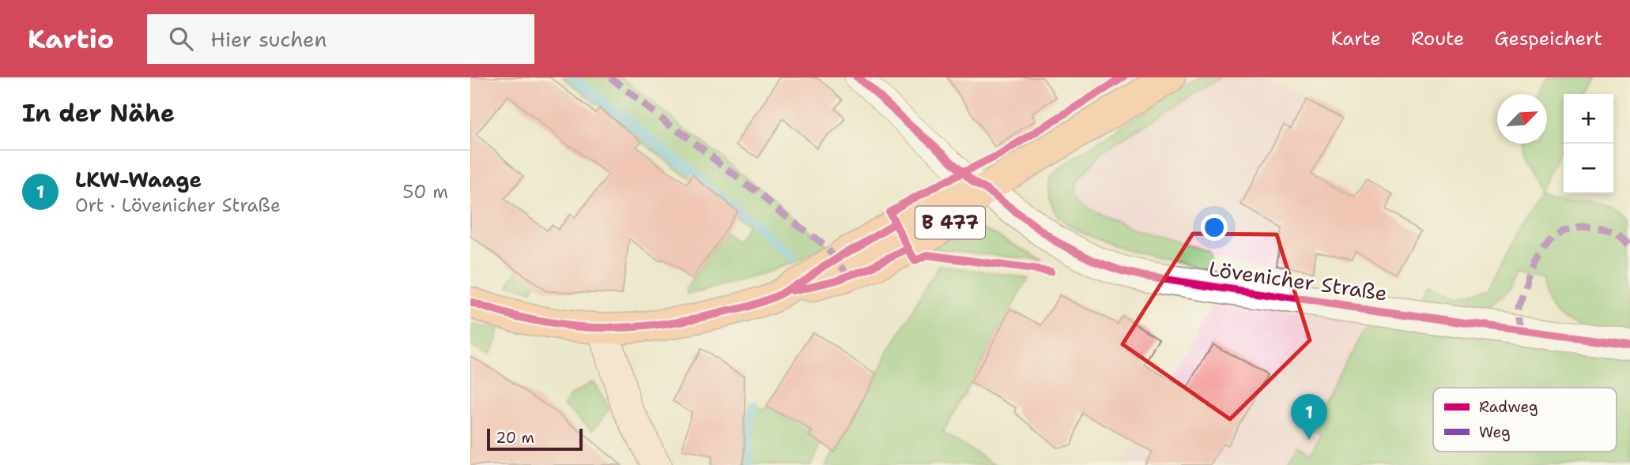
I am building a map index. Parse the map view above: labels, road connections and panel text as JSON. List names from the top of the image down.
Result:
{
  "streets": {
    "main road": ["B 477"],
    "street": ["Lövenicher Straße"]
  },
  "crossings": [
    ["B 477", "Lövenicher Straße"]
  ],
  "legend": ["Radweg", "Weg"],
  "scale_bar": "20 m",
  "north": "top right",
  "page": {
    "header": "Kartio",
    "search": "Hier suchen",
    "nav": ["Karte", "Route", "Gespeichert"],
    "heading": "In der Nähe",
    "map_buttons": ["+", "−"],
    "list": [
      {
        "mark": "1",
        "name": "LKW-Waage",
        "note": "Ort · Lövenicher Straße",
        "value": "50 m"
      }
    ],
    "pins": "1",
    "scale": "20 m"
  }
}
